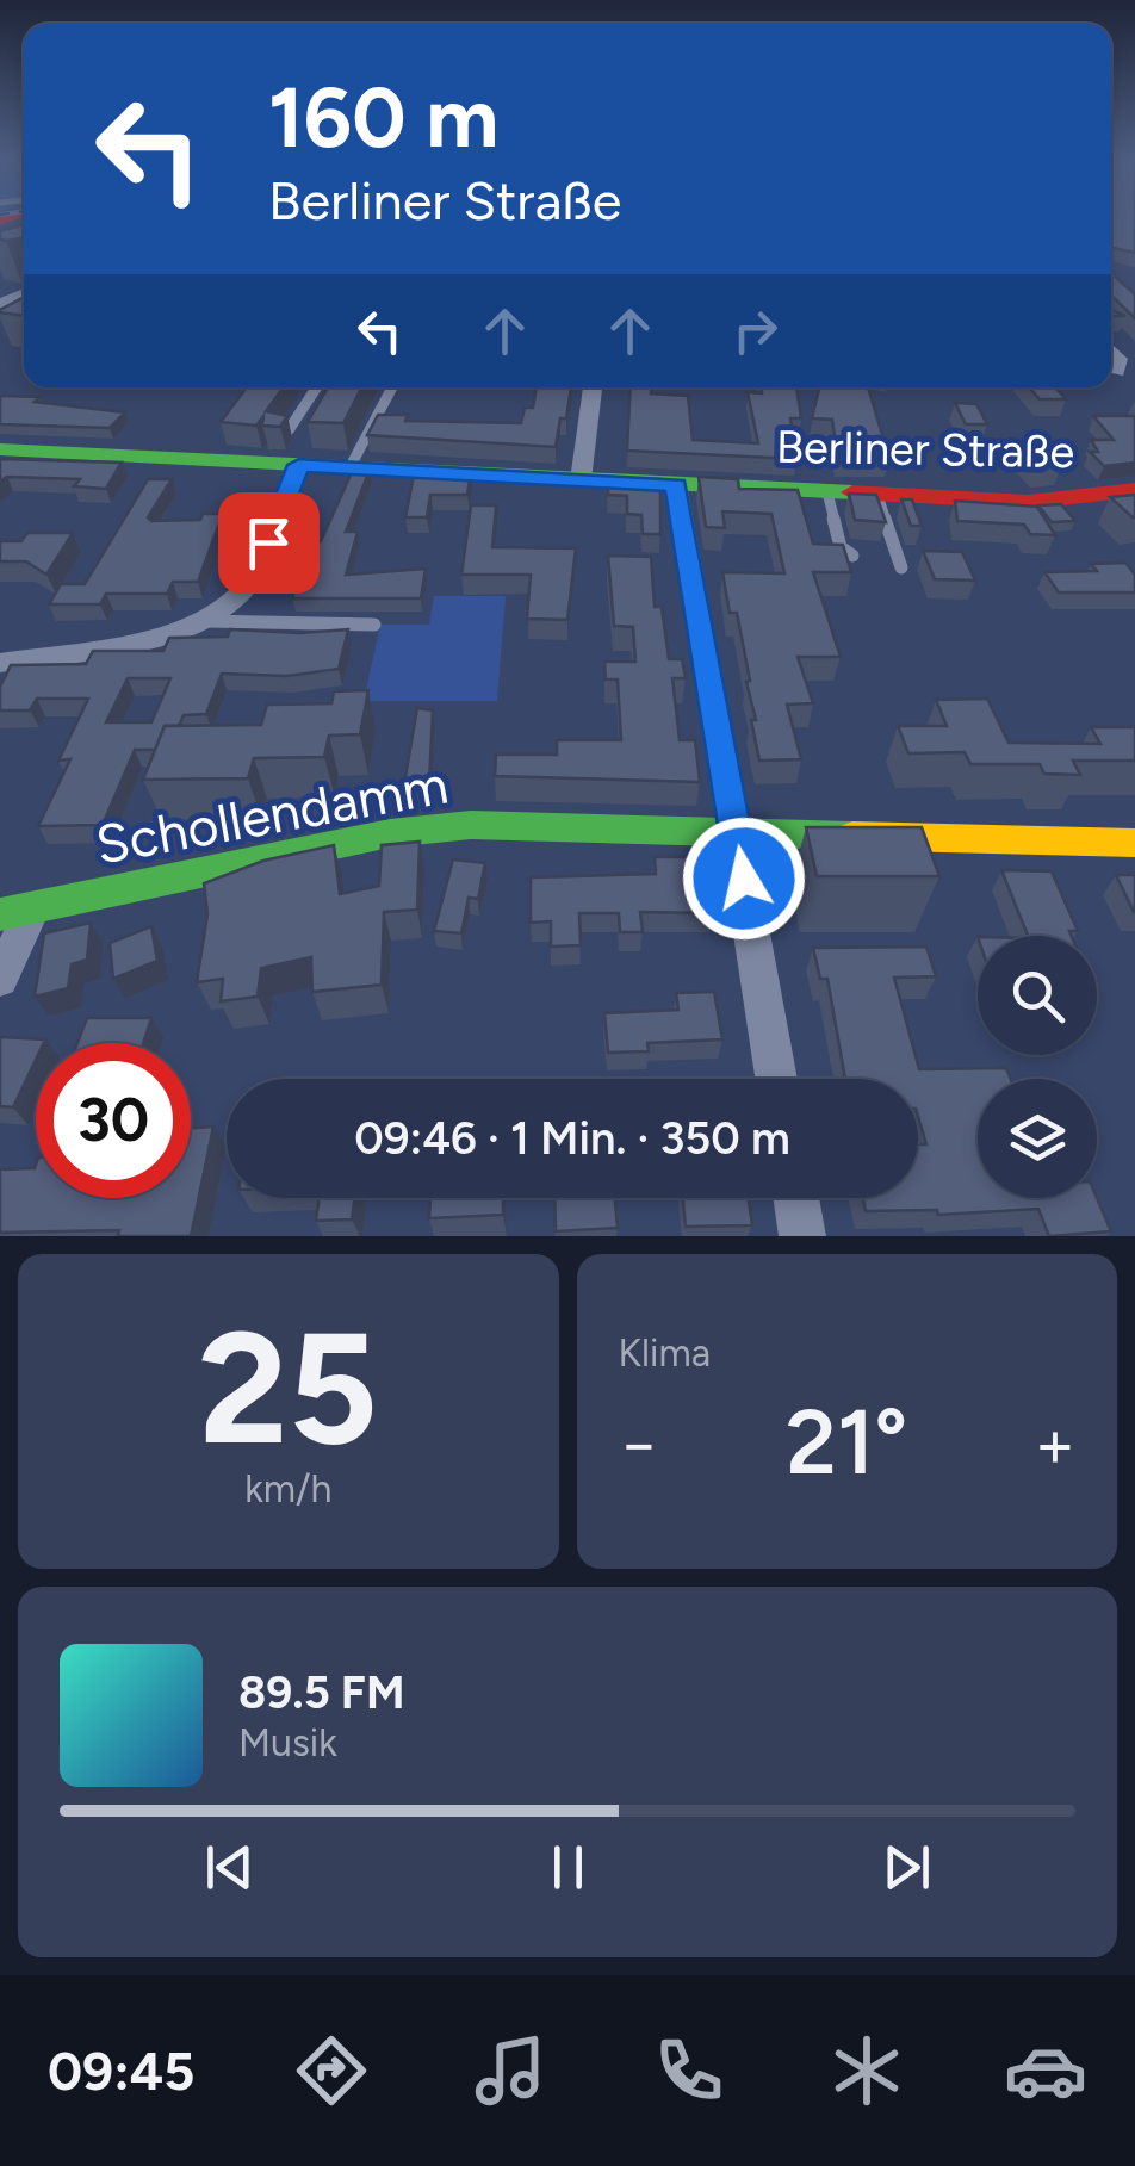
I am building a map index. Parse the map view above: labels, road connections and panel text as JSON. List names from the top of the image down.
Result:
{
  "streets": {
    "street": ["Berliner Straße", "Schollendamm"]
  },
  "page": {
    "turn": ["160 m", "Berliner Straße"],
    "limit": "30",
    "trip": "09:46 · 1 Min. · 350 m",
    "tile": [
      ["25", "km/h"],
      "Klima"
    ],
    "heat": ["−", "21°", "+"],
    "song": ["89.5 FM", "Musik"],
    "tabs": "09:45"
  }
}
